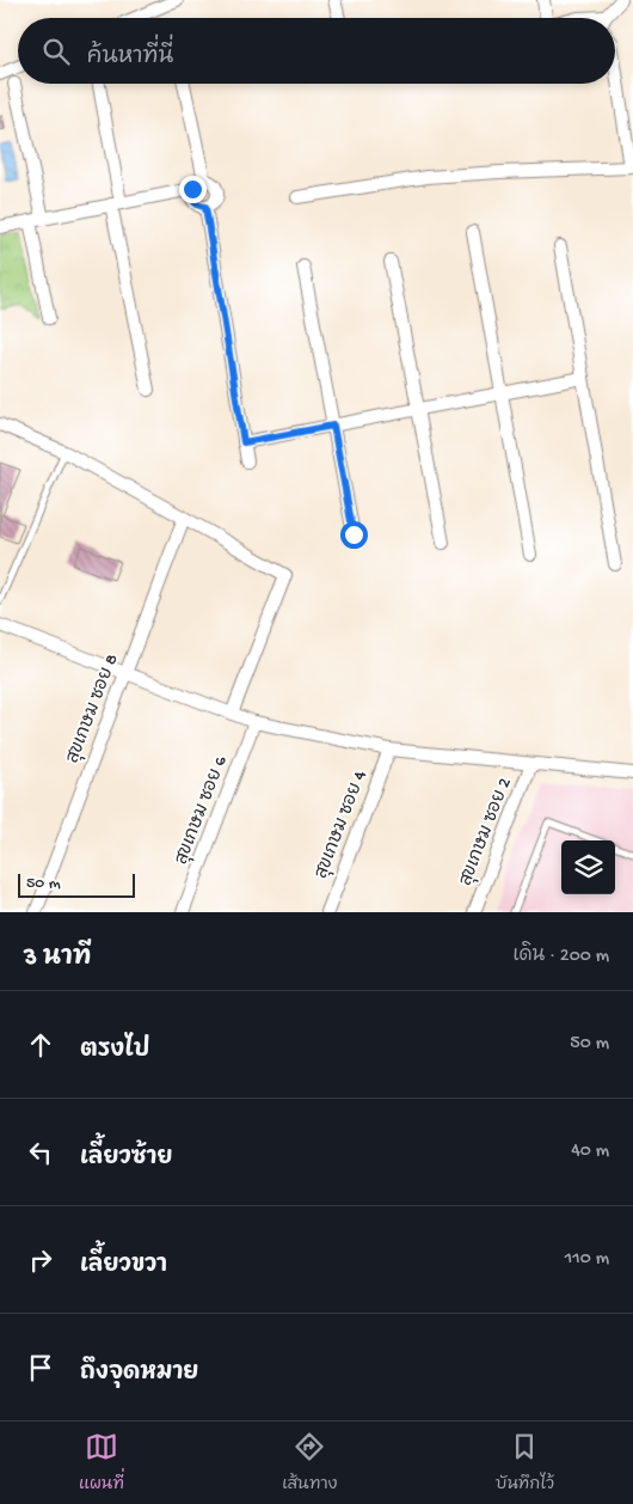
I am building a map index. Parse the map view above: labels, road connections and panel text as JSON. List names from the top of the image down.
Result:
{
  "streets": {
    "street": [
      "สุขเกษม ซอย 8",
      "สุขเกษม ซอย 6",
      "สุขเกษม ซอย 4",
      "สุขเกษม ซอย 2"
    ]
  },
  "scale_bar": "50 m",
  "page": {
    "search": "ค้นหาที่นี่",
    "scale": "50 m",
    "heading": ["3 นาที", "เดิน · 200 m"],
    "list": [
      ["ตรงไป", "50 m"],
      ["เลี้ยวซ้าย", "40 m"],
      ["เลี้ยวขวา", "110 m"],
      "ถึงจุดหมาย"
    ],
    "nav": ["แผนที่", "เส้นทาง", "บันทึกไว้"]
  }
}
